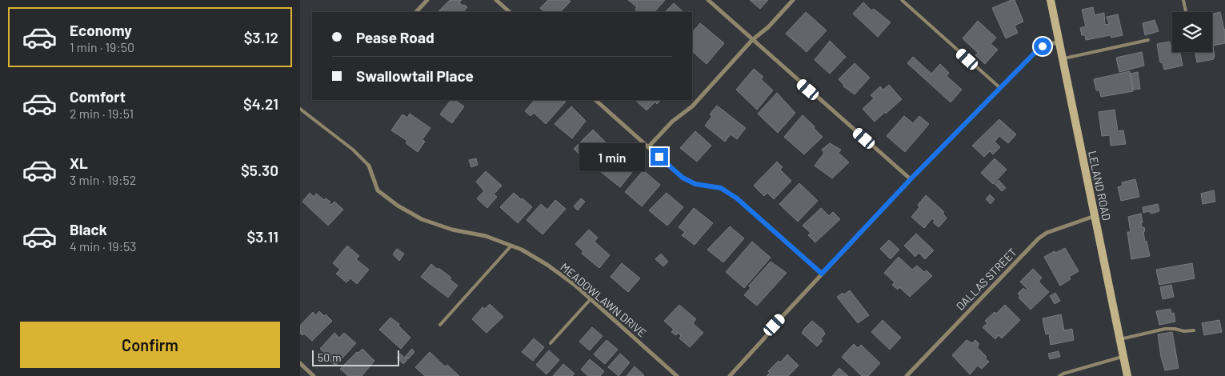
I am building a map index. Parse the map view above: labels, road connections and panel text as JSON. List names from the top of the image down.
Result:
{
  "streets": {
    "main road": ["LELAND ROAD"],
    "street": ["DALLAS STREET", "MEADOWLAWN DRIVE"]
  },
  "crossings": [
    ["LELAND ROAD", "DALLAS STREET"]
  ],
  "scale_bar": "50 m",
  "page": {
    "list": [
      {
        "name": "Economy",
        "note": "1 min · 19:50",
        "value": "$3.12"
      },
      {
        "name": "Comfort",
        "note": "2 min · 19:51",
        "value": "$4.21"
      },
      {
        "name": "XL",
        "note": "3 min · 19:52",
        "value": "$5.30"
      },
      {
        "name": "Black",
        "note": "4 min · 19:53",
        "value": "$3.11"
      }
    ],
    "banner": ["Pease Road", "Swallowtail Place"],
    "bubble": "1 min",
    "buttons": "Confirm",
    "scale": "50 m"
  }
}
